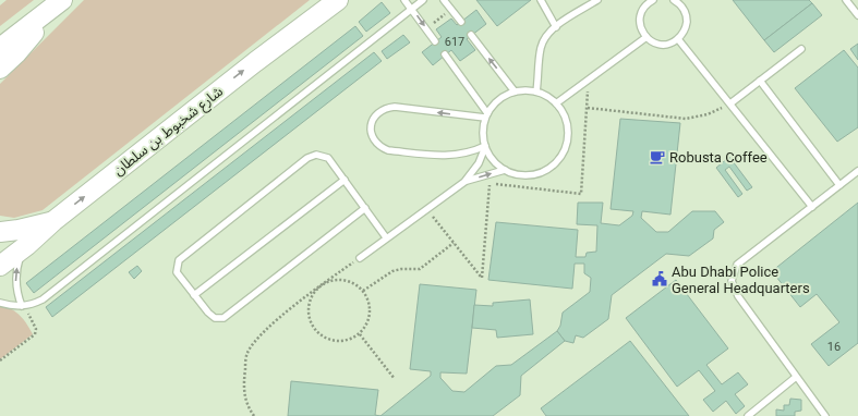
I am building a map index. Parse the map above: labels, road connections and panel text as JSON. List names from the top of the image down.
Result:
{
  "streets": {
    "main road": ["شارع شخبوط بن سلطان"]
  },
  "places": {
    "cafe": ["Robusta Coffee"],
    "public building": ["Abu Dhabi Police General Headquarters"]
  },
  "house_numbers": ["617", "16"]
}
